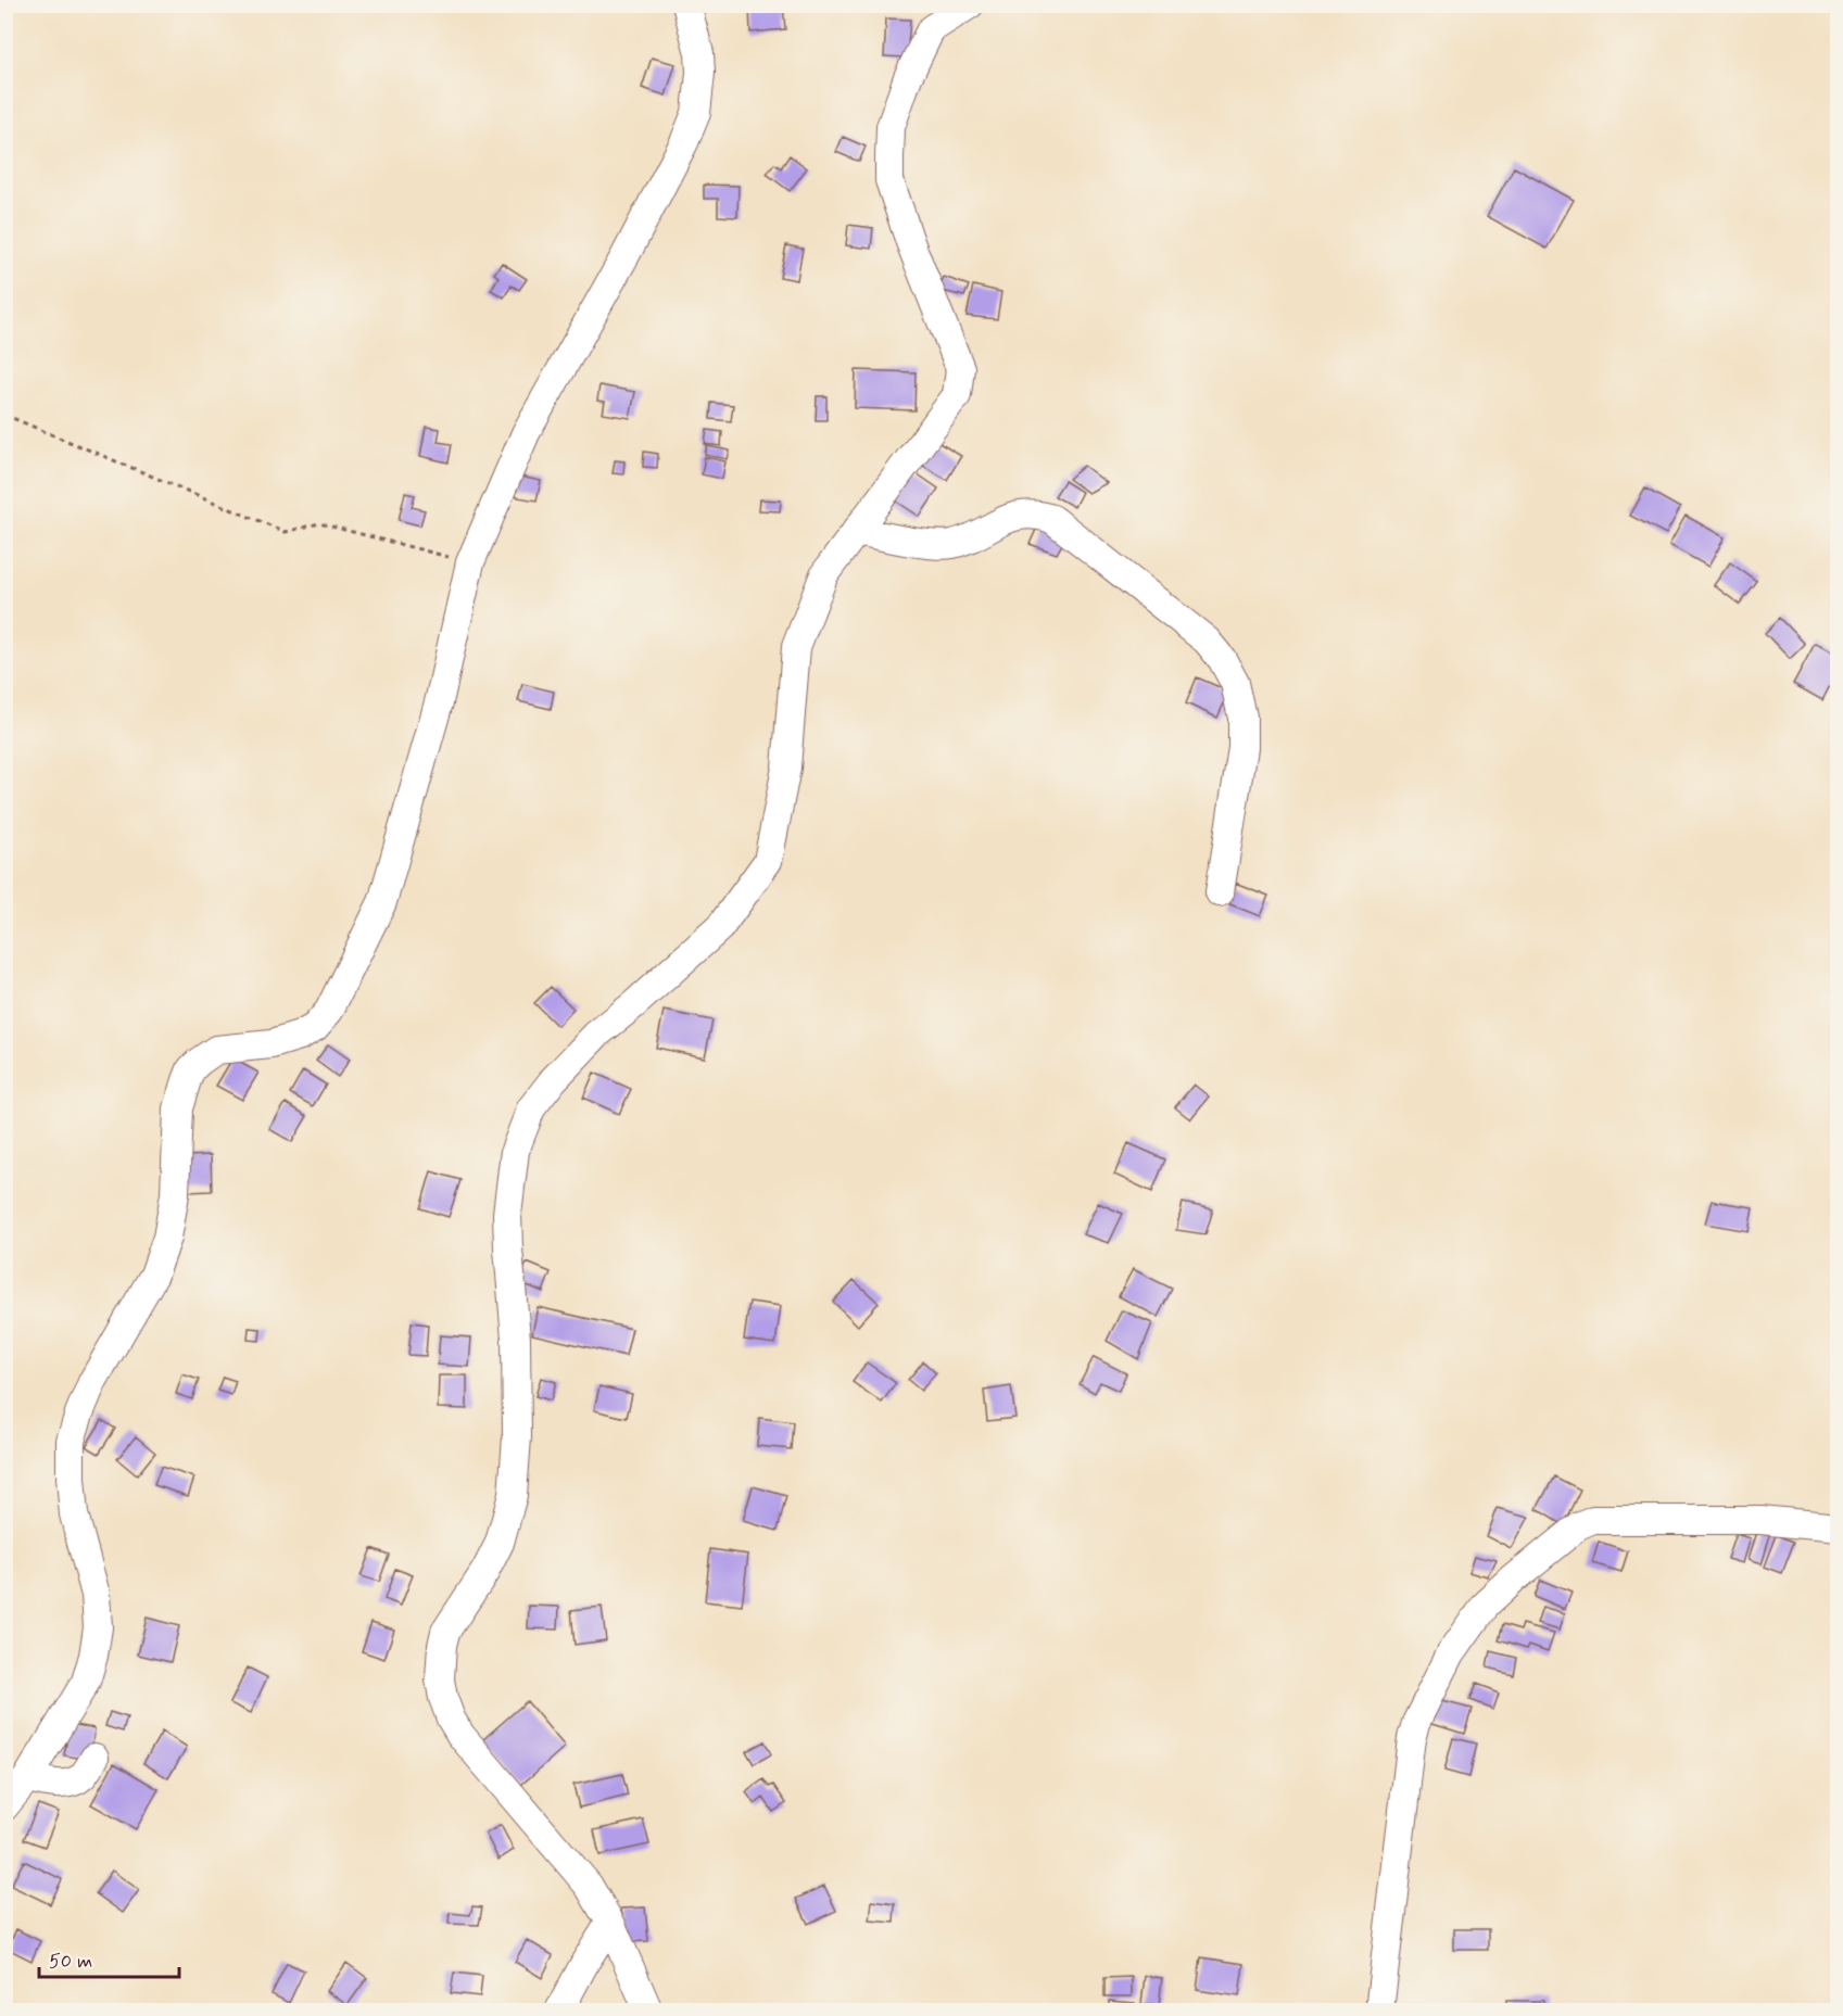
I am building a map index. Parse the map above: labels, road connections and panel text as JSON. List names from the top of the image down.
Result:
{
  "scale_bar": "50 m"
}
